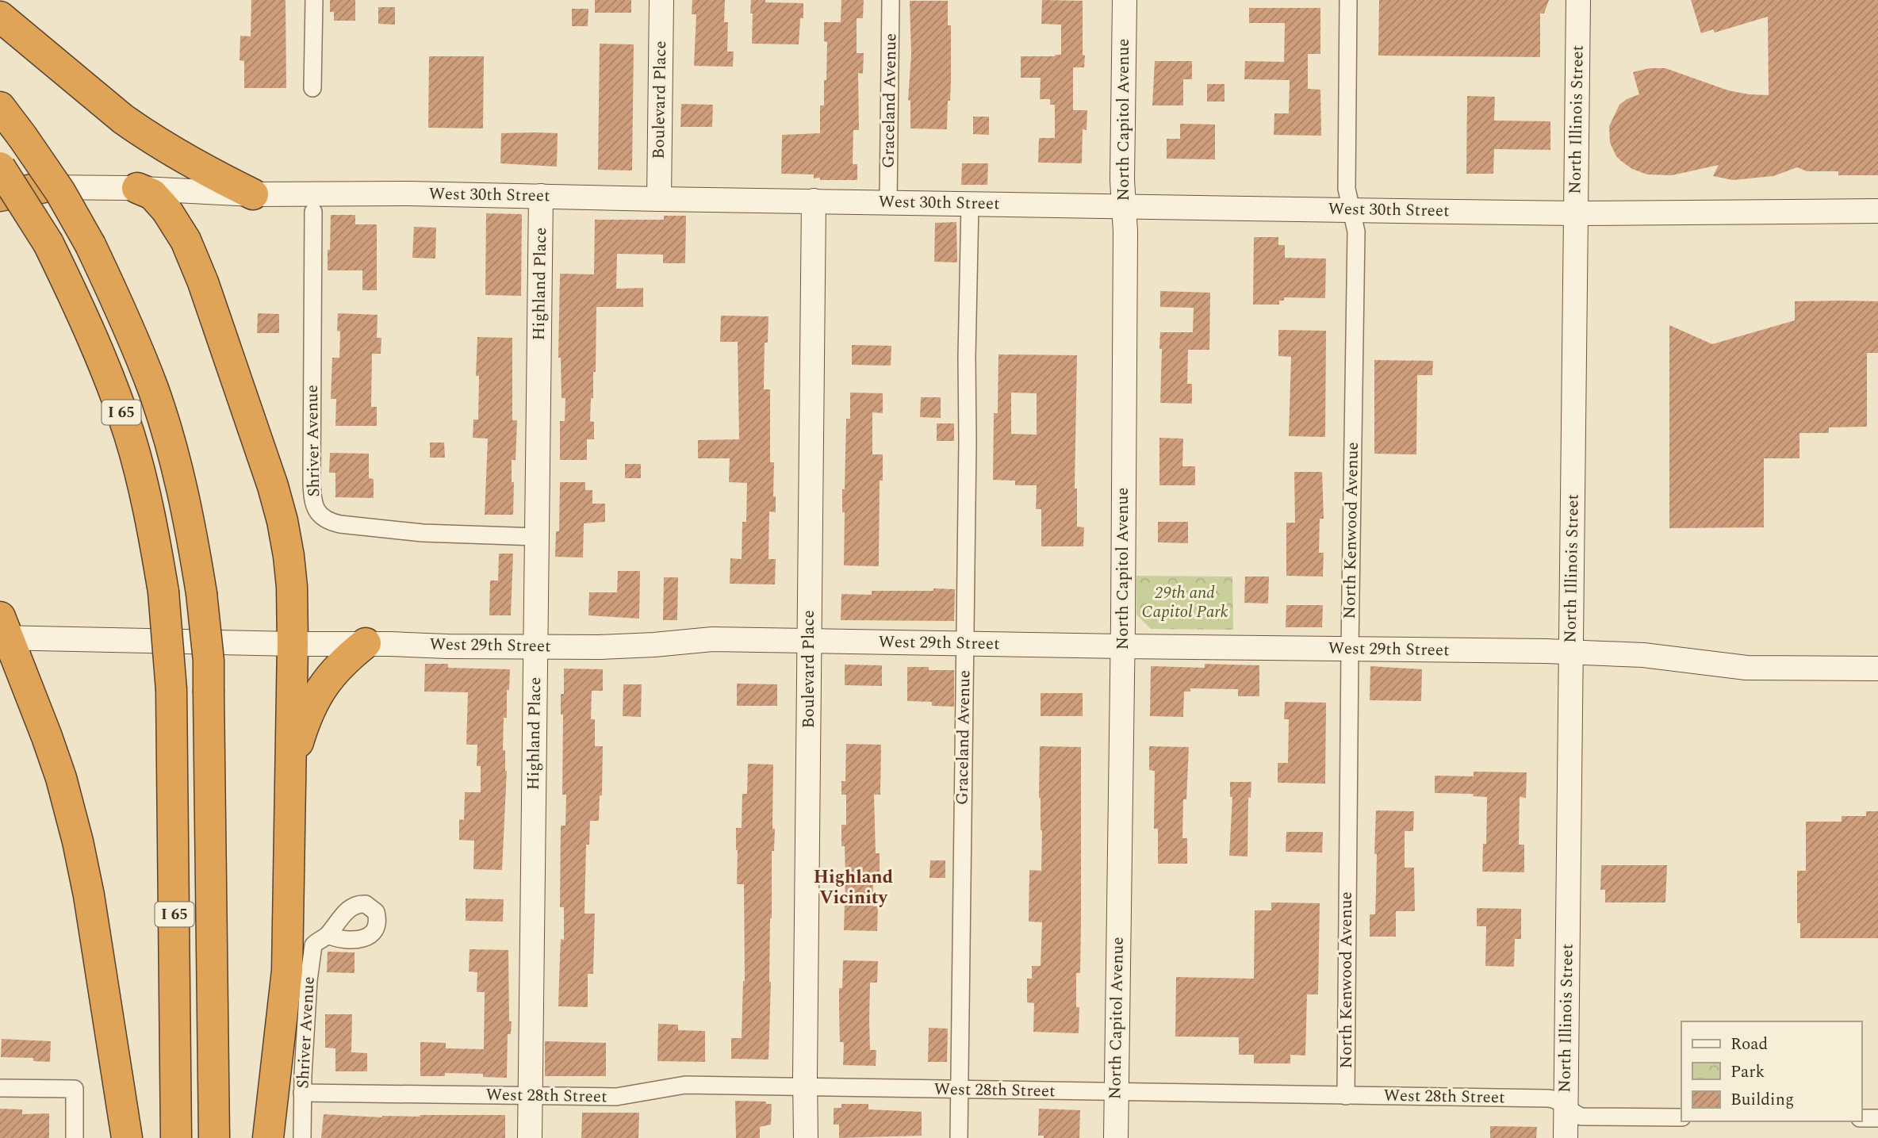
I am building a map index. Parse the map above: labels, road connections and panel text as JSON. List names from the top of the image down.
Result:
{
  "streets": {
    "highway": ["I 65"],
    "main road": [
      "Boulevard Place",
      "North Capitol Avenue",
      "North Illinois Street",
      "West 30th Street",
      "Highland Place",
      "West 29th Street"
    ],
    "street": [
      "Graceland Avenue",
      "Shriver Avenue",
      "North Kenwood Avenue",
      "West 28th Street"
    ]
  },
  "crossings": [
    ["Boulevard Place", "West 30th Street"],
    ["Boulevard Place", "West 29th Street"],
    ["Boulevard Place", "West 28th Street"],
    ["Graceland Avenue", "West 30th Street"],
    ["Graceland Avenue", "West 29th Street"],
    ["Graceland Avenue", "West 28th Street"],
    ["North Capitol Avenue", "West 30th Street"],
    ["North Capitol Avenue", "West 29th Street"],
    ["North Capitol Avenue", "West 28th Street"],
    ["North Illinois Street", "West 30th Street"],
    ["North Illinois Street", "West 29th Street"],
    ["North Illinois Street", "West 28th Street"],
    ["West 30th Street", "Highland Place"],
    ["West 30th Street", "North Kenwood Avenue"],
    ["Highland Place", "Shriver Avenue"],
    ["Highland Place", "West 29th Street"],
    ["Highland Place", "West 28th Street"],
    ["Shriver Avenue", "West 28th Street"],
    ["North Kenwood Avenue", "West 29th Street"],
    ["North Kenwood Avenue", "West 28th Street"]
  ],
  "districts": ["Highland Vicinity"],
  "parks": ["29th and Capitol Park"],
  "legend": ["Road", "Park", "Building"]
}
